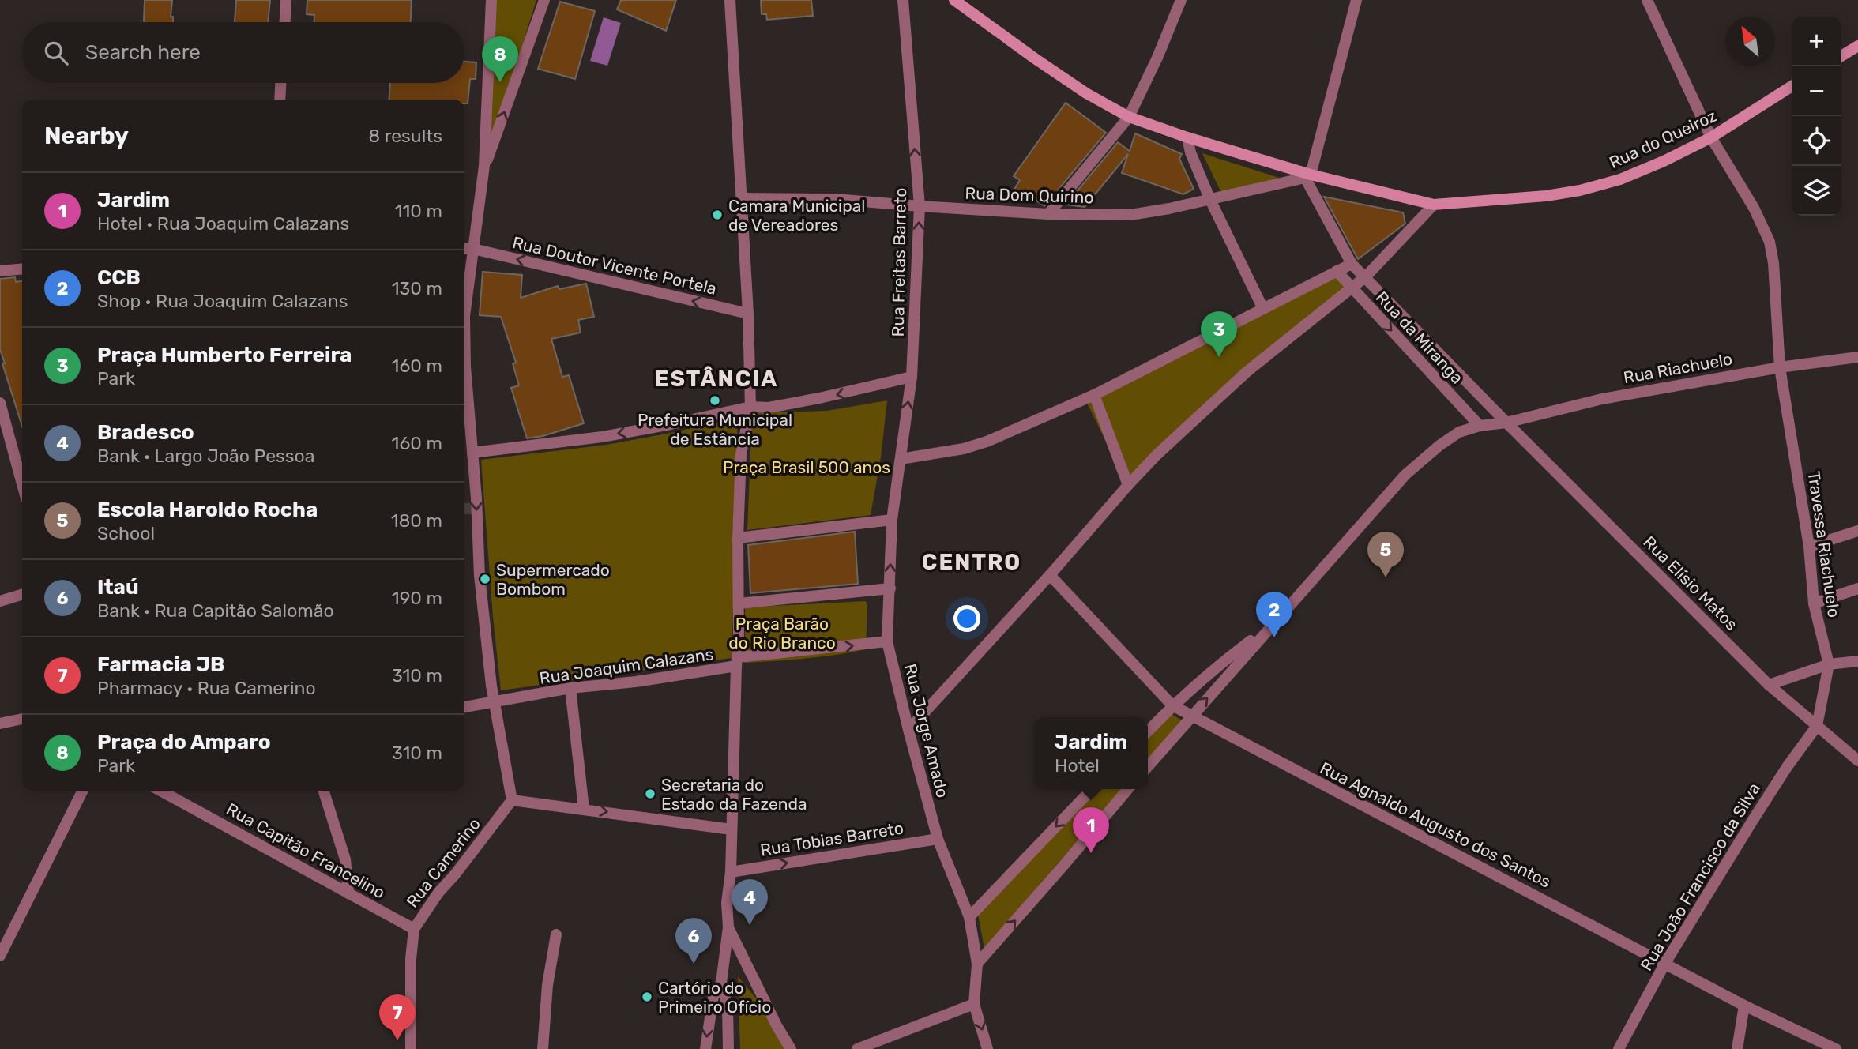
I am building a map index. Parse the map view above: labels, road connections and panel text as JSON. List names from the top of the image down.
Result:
{
  "streets": {
    "street": [
      "Rua do Queiroz",
      "Rua Dom Quirino",
      "Rua Freitas Barreto",
      "Rua Doutor Vicente Portela",
      "Rua da Miranga",
      "Rua Riachuelo",
      "Travessa Riachuelo",
      "Rua Elísio Matos",
      "Rua Joaquim Calazans",
      "Rua Jorge Amado",
      "Rua Agnaldo Augusto dos Santos",
      "Rua Tobias Barreto",
      "Rua Capitão Francelino",
      "Rua Camerino",
      "Rua João Francisco da Silva"
    ]
  },
  "crossings": [
    ["Rua do Queiroz", "Rua Dom Quirino"],
    ["Rua do Queiroz", "Rua da Miranga"],
    ["Rua do Queiroz", "Travessa Riachuelo"],
    ["Rua Dom Quirino", "Rua Freitas Barreto"],
    ["Rua Dom Quirino", "Rua da Miranga"],
    ["Rua Dom Quirino", "Rua Joaquim Calazans"],
    ["Rua Freitas Barreto", "Rua Jorge Amado"],
    ["Rua Doutor Vicente Portela", "Rua Joaquim Calazans"],
    ["Rua da Miranga", "Rua Riachuelo"],
    ["Rua da Miranga", "Rua Elísio Matos"],
    ["Rua Riachuelo", "Travessa Riachuelo"],
    ["Rua Riachuelo", "Rua Elísio Matos"],
    ["Travessa Riachuelo", "Rua Elísio Matos"],
    ["Travessa Riachuelo", "Rua João Francisco da Silva"],
    ["Rua Elísio Matos", "Rua João Francisco da Silva"],
    ["Rua Jorge Amado", "Rua Tobias Barreto"],
    ["Rua Agnaldo Augusto dos Santos", "Rua João Francisco da Silva"],
    ["Rua Capitão Francelino", "Rua Camerino"]
  ],
  "one_way": ["Rua Freitas Barreto", "Rua Doutor Vicente Portela", "Rua Tobias Barreto"],
  "districts": ["ESTÂNCIA", "CENTRO"],
  "parks": ["Praça Brasil 500 anos", "Praça Barão do Rio Branco"],
  "places": [
    "Camara Municipal de Vereadores",
    "Prefeitura Municipal de Estância",
    "Supermercado Bombom",
    "Secretaria do Estado da Fazenda",
    "Cartório do Primeiro Ofício"
  ],
  "north": "top left",
  "page": {
    "map_buttons": ["+", "−"],
    "search": "Search here",
    "pins": [
      "8",
      "3",
      "5",
      "2",
      "1",
      "4",
      "6",
      "7"
    ],
    "heading": ["Nearby", "8 results"],
    "list": [
      {
        "mark": "1",
        "name": "Jardim",
        "note": "Hotel · Rua Joaquim Calazans",
        "value": "110 m"
      },
      {
        "mark": "2",
        "name": "CCB",
        "note": "Shop · Rua Joaquim Calazans",
        "value": "130 m"
      },
      {
        "mark": "3",
        "name": "Praça Humberto Ferreira",
        "note": "Park",
        "value": "160 m"
      },
      {
        "mark": "4",
        "name": "Bradesco",
        "note": "Bank · Largo João Pessoa",
        "value": "160 m"
      },
      {
        "mark": "5",
        "name": "Escola Haroldo Rocha",
        "note": "School",
        "value": "180 m"
      },
      {
        "mark": "6",
        "name": "Itaú",
        "note": "Bank · Rua Capitão Salomão",
        "value": "190 m"
      },
      {
        "mark": "7",
        "name": "Farmacia JB",
        "note": "Pharmacy · Rua Camerino",
        "value": "310 m"
      },
      {
        "mark": "8",
        "name": "Praça do Amparo",
        "note": "Park",
        "value": "310 m"
      }
    ],
    "popup": ["Jardim", "Hotel"]
  }
}
